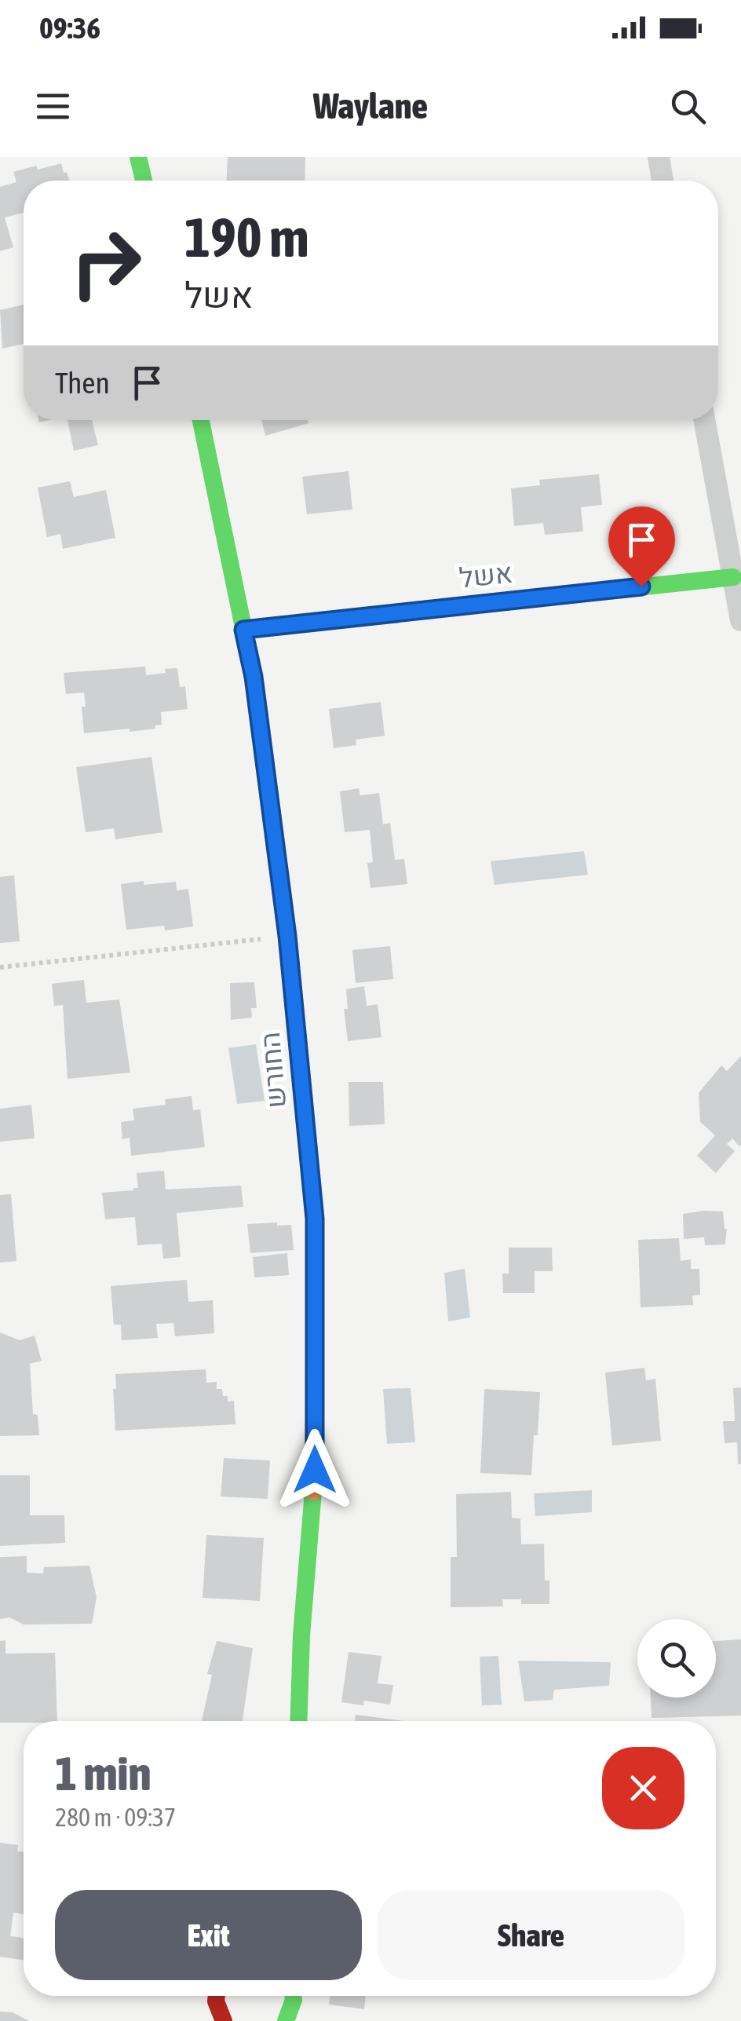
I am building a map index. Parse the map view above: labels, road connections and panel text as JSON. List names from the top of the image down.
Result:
{
  "streets": {
    "street": ["אשל", "החורש"]
  },
  "crossings": [
    ["אשל", "החורש"]
  ],
  "page": {
    "status": "09:36",
    "header": "Waylane",
    "turn": ["190 m", "אשל"],
    "then": "Then",
    "heading": ["1 min", "280 m · 09:37"],
    "buttons": ["Exit", "Share"]
  }
}
